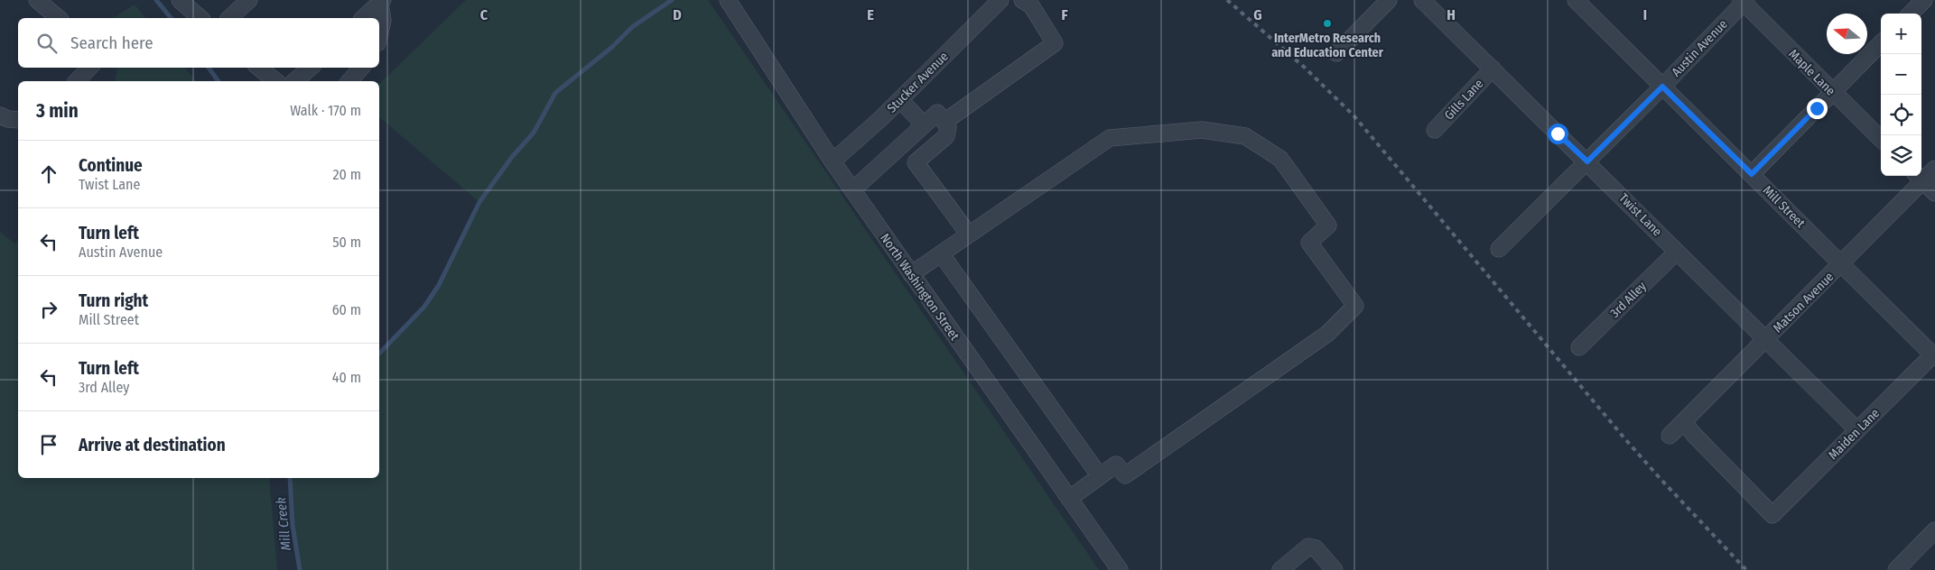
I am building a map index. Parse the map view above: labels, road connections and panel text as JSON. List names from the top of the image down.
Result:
{
  "streets": {
    "street": [
      "Austin Avenue",
      "Maple Lane",
      "Stucker Avenue",
      "Gills Lane",
      "Mill Street",
      "Twist Lane",
      "North Washington Street",
      "3rd Alley",
      "Matson Avenue",
      "Maiden Lane"
    ]
  },
  "crossings": [
    ["Austin Avenue", "Maple Lane"],
    ["Austin Avenue", "Mill Street"],
    ["Austin Avenue", "Twist Lane"],
    ["Stucker Avenue", "North Washington Street"],
    ["Gills Lane", "Twist Lane"],
    ["Mill Street", "Matson Avenue"],
    ["Mill Street", "Maiden Lane"],
    ["Twist Lane", "3rd Alley"],
    ["Twist Lane", "Matson Avenue"],
    ["Twist Lane", "Maiden Lane"],
    ["Matson Avenue", "Maiden Lane"]
  ],
  "water": ["Mill Creek"],
  "places": ["InterMetro Research and Education Center"],
  "north": "left",
  "page": {
    "map_buttons": ["+", "−"],
    "search": "Search here",
    "heading": ["3 min", "Walk · 170 m"],
    "list": [
      ["Continue", "Twist Lane", "20 m"],
      ["Turn left", "Austin Avenue", "50 m"],
      ["Turn right", "Mill Street", "60 m"],
      ["Turn left", "3rd Alley", "40 m"],
      "Arrive at destination"
    ]
  },
  "grid": {
    "columns": [
      "C",
      "D",
      "E",
      "F",
      "G",
      "H",
      "I"
    ]
  }
}
